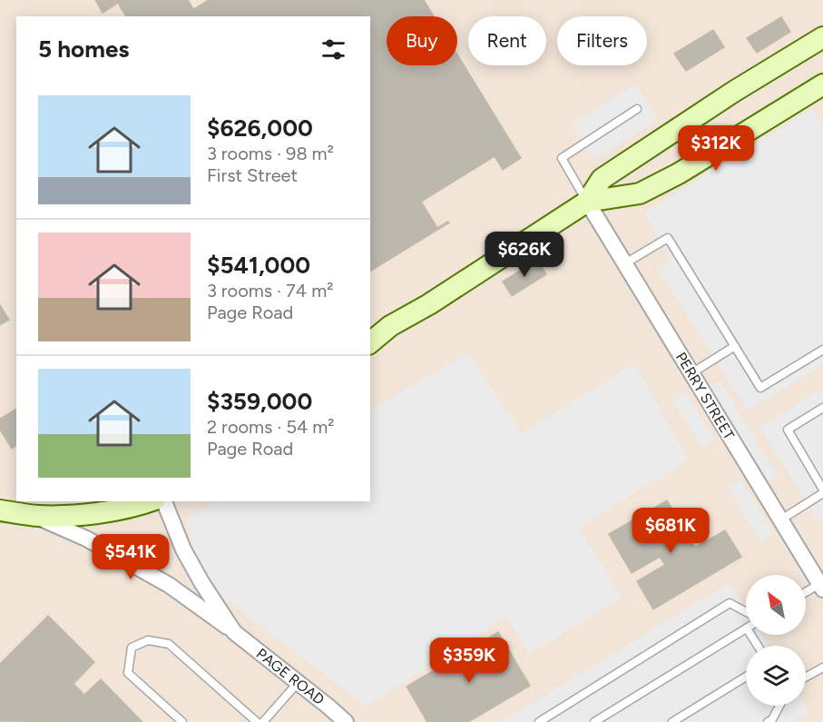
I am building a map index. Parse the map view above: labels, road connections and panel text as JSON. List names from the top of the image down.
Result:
{
  "streets": {
    "street": ["PERRY STREET", "PAGE ROAD"]
  },
  "north": "top left",
  "page": {
    "chip": ["Buy", "Rent", "Filters"],
    "heading": "5 homes",
    "list": [
      {
        "name": "$626,000",
        "note": "3 rooms · 98 m² · First Street"
      },
      {
        "name": "$541,000",
        "note": "3 rooms · 74 m² · Page Road"
      },
      {
        "name": "$359,000",
        "note": "2 rooms · 54 m² · Page Road"
      }
    ],
    "price": [
      "$312K",
      "$626K",
      "$681K",
      "$541K",
      "$359K"
    ]
  }
}
